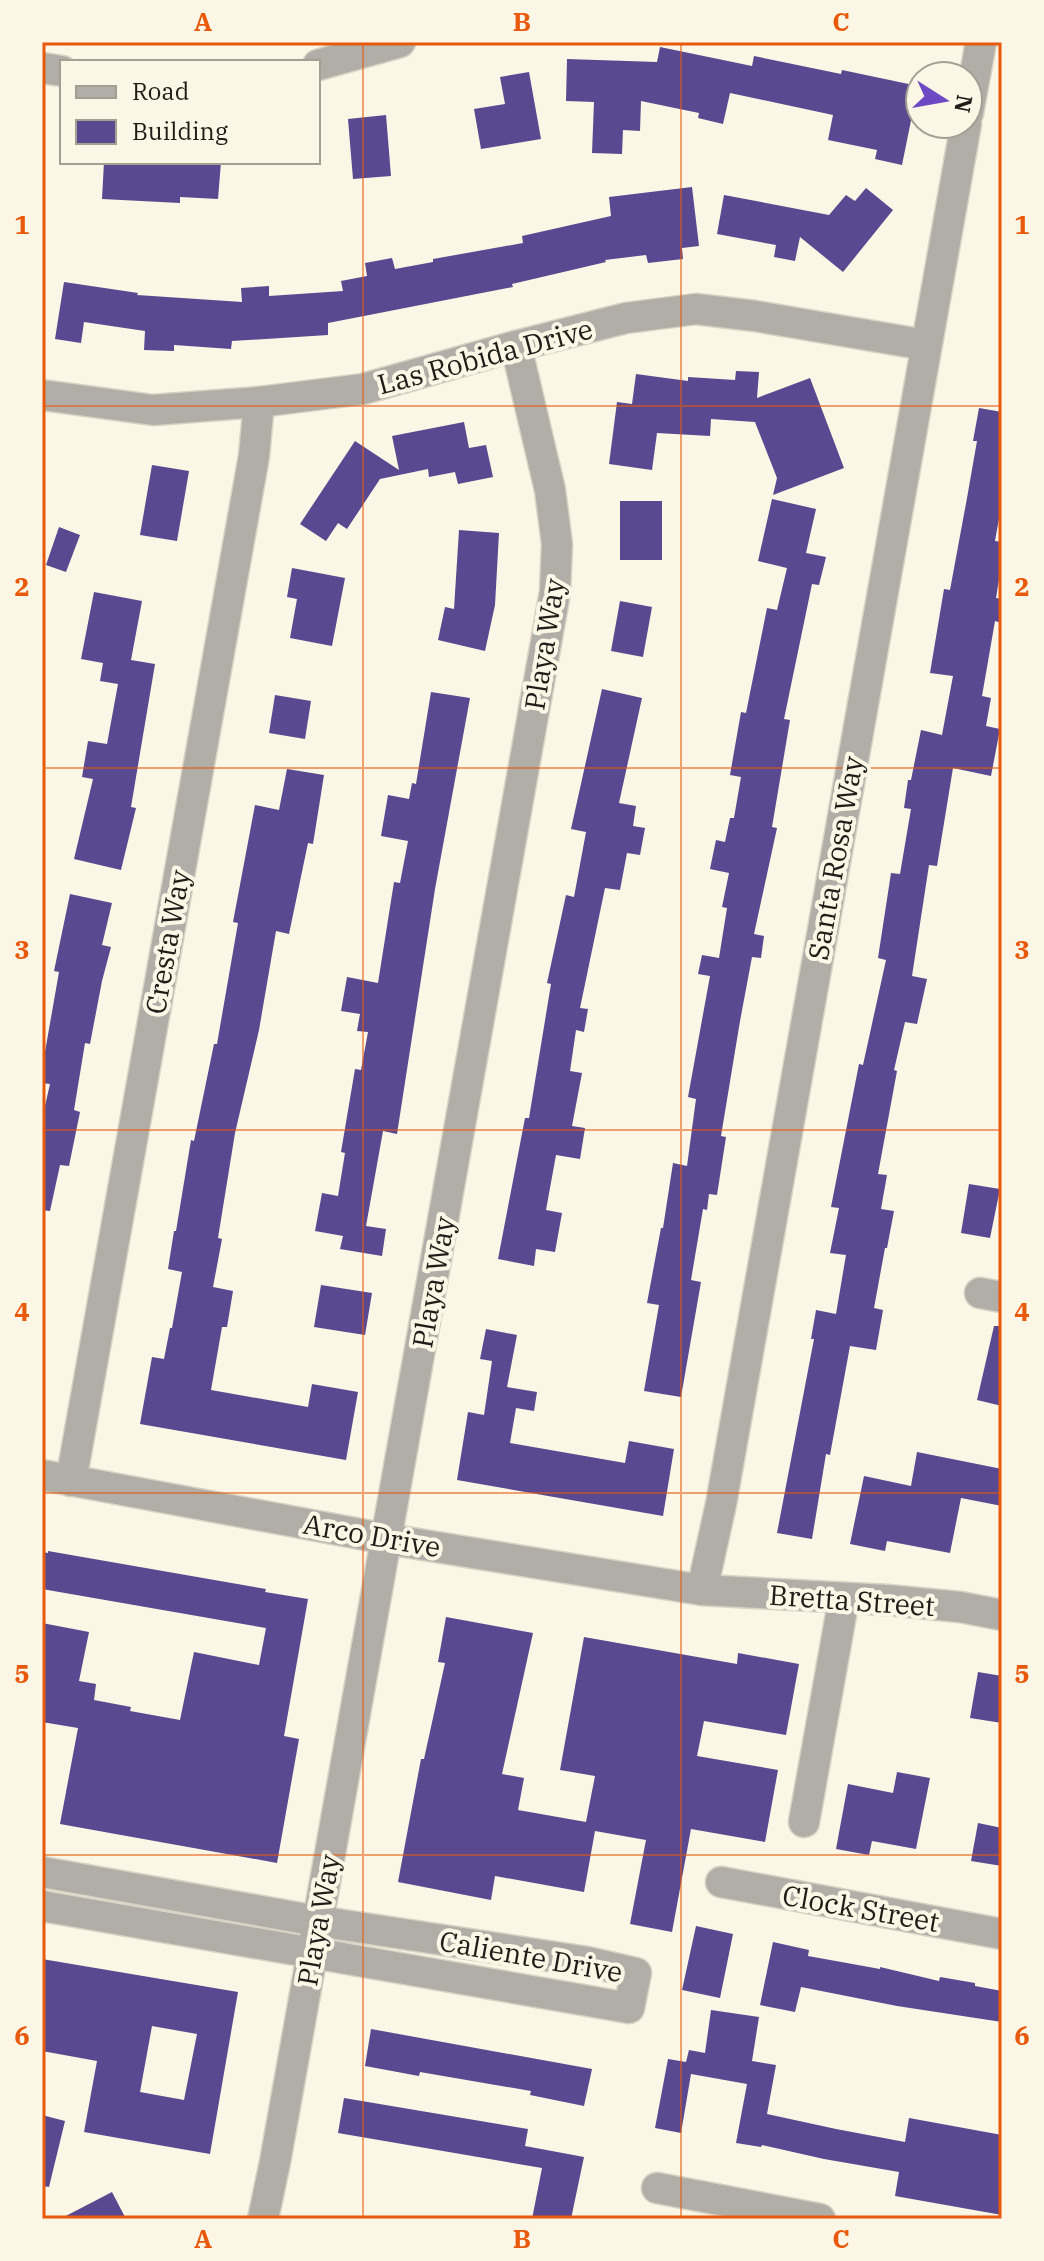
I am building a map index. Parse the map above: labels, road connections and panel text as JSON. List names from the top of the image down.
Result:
{
  "streets": {
    "street": [
      "Las Robida Drive",
      "Playa Way",
      "Santa Rosa Way",
      "Cresta Way",
      "Arco Drive",
      "Bretta Street",
      "Clock Street",
      "Caliente Drive"
    ]
  },
  "crossings": [
    ["Las Robida Drive", "Playa Way"],
    ["Las Robida Drive", "Santa Rosa Way"],
    ["Las Robida Drive", "Cresta Way"],
    ["Playa Way", "Arco Drive"],
    ["Playa Way", "Caliente Drive"],
    ["Santa Rosa Way", "Arco Drive"],
    ["Santa Rosa Way", "Bretta Street"],
    ["Cresta Way", "Arco Drive"],
    ["Arco Drive", "Bretta Street"]
  ],
  "legend": ["Road", "Building"],
  "north": "right",
  "grid": {
    "columns": ["A", "B", "C"],
    "rows": [
      "1",
      "2",
      "3",
      "4",
      "5",
      "6"
    ]
  }
}
